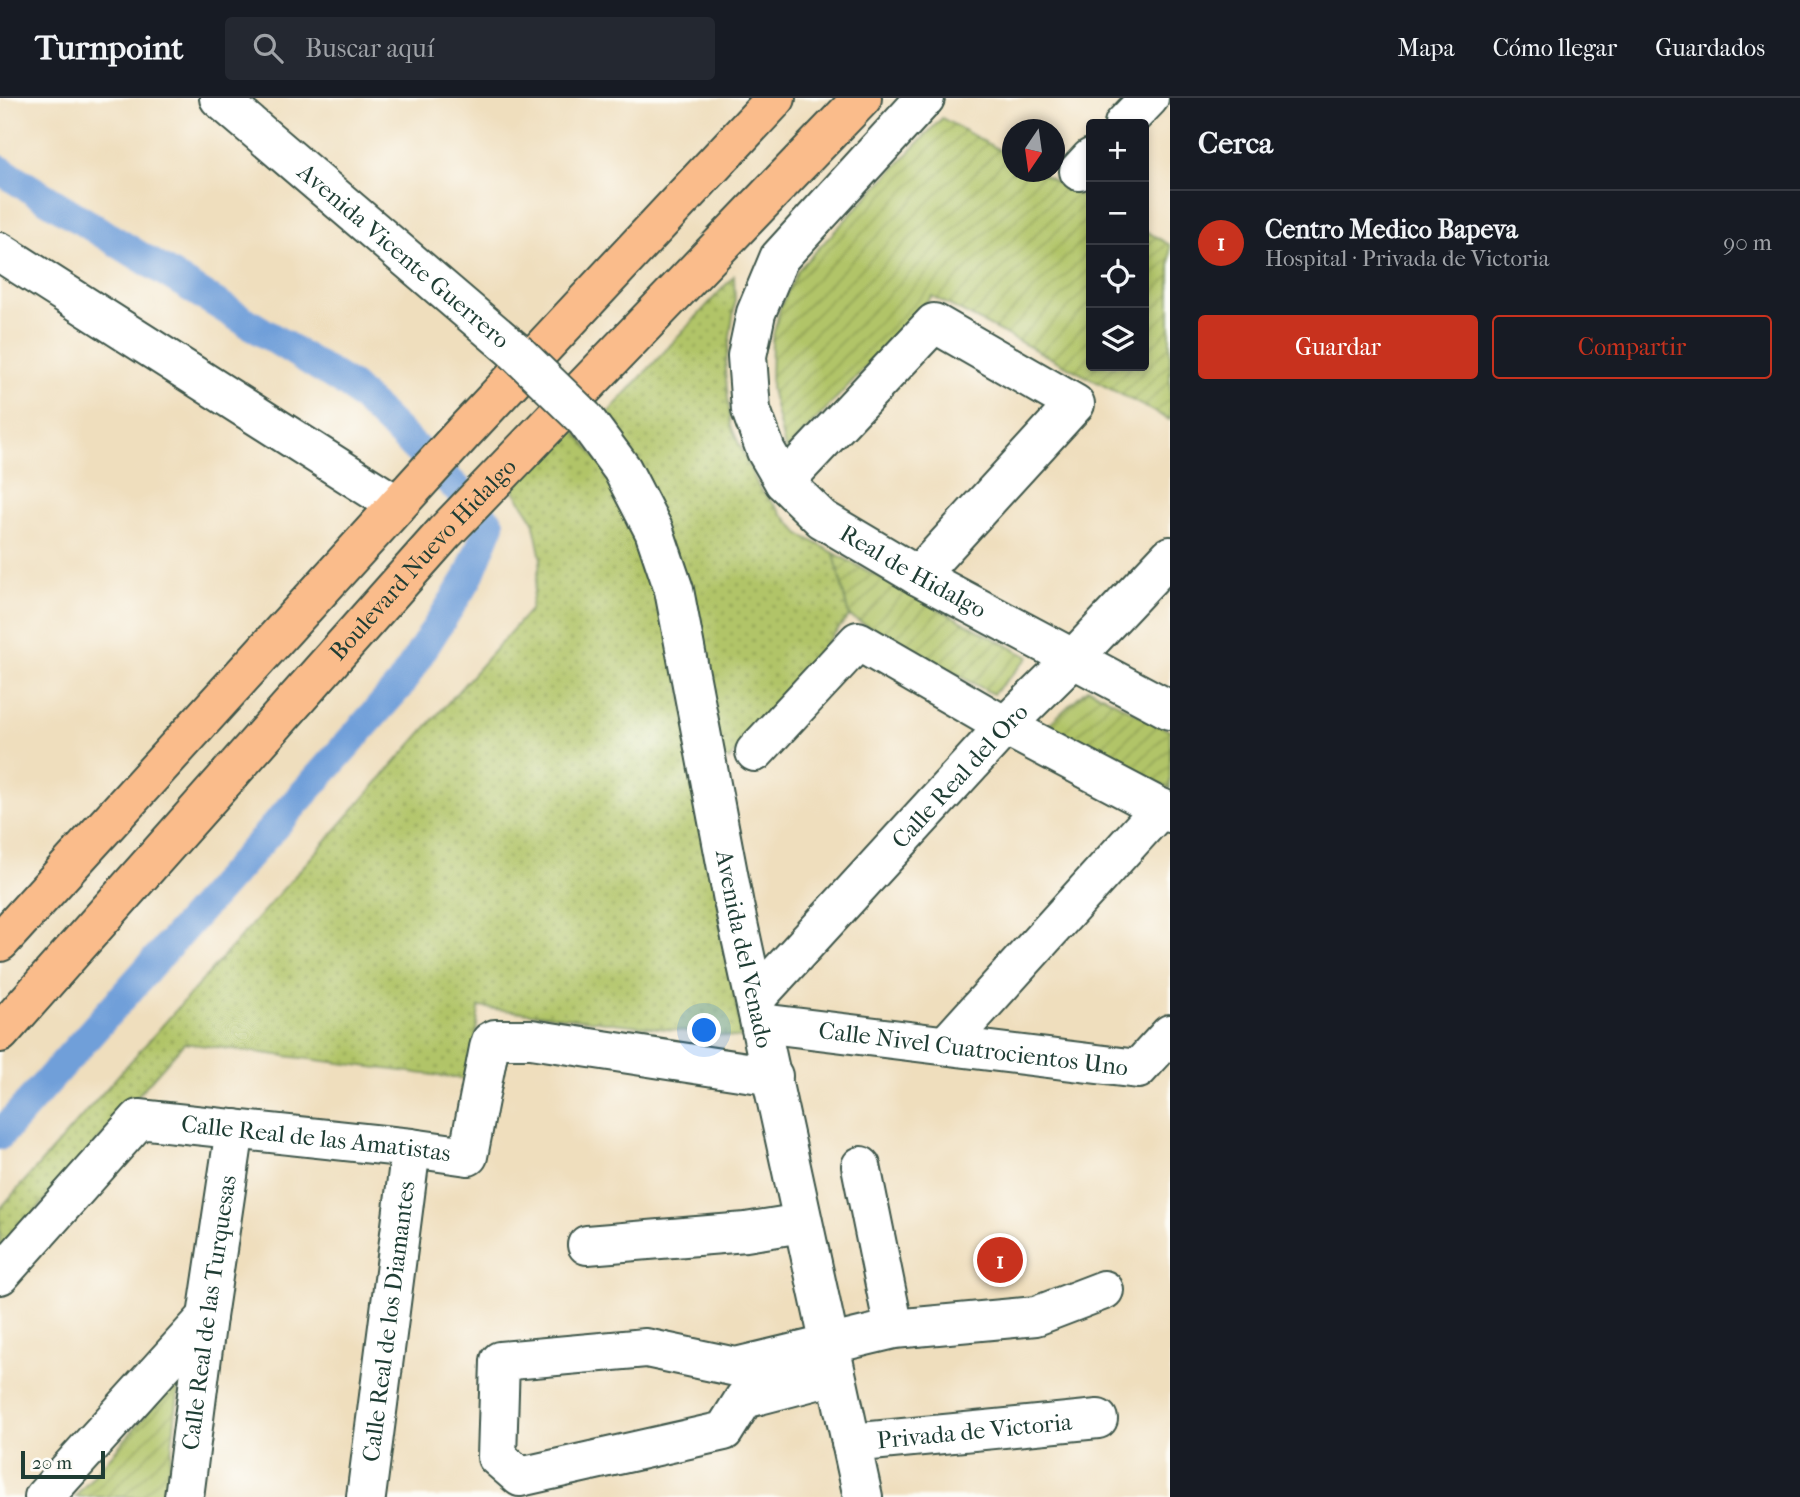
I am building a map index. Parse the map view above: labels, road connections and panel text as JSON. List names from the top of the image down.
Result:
{
  "streets": {
    "main road": ["Boulevard Nuevo Hidalgo"],
    "street": [
      "Avenida Vicente Guerrero",
      "Real de Hidalgo",
      "Calle Real del Oro",
      "Avenida del Venado",
      "Calle Nivel Cuatrocientos Uno",
      "Calle Real de las Amatistas",
      "Calle Real de las Turquesas",
      "Calle Real de los Diamantes",
      "Privada de Victoria"
    ]
  },
  "crossings": [
    ["Avenida Vicente Guerrero", "Avenida del Venado"],
    ["Real de Hidalgo", "Calle Real del Oro"],
    ["Calle Real del Oro", "Avenida del Venado"],
    ["Calle Real del Oro", "Calle Nivel Cuatrocientos Uno"],
    ["Avenida del Venado", "Calle Nivel Cuatrocientos Uno"],
    ["Avenida del Venado", "Calle Real de las Amatistas"],
    ["Avenida del Venado", "Privada de Victoria"],
    ["Calle Real de las Amatistas", "Calle Real de las Turquesas"],
    ["Calle Real de las Amatistas", "Calle Real de los Diamantes"]
  ],
  "scale_bar": "20 m",
  "north": "bottom",
  "page": {
    "header": "Turnpoint",
    "search": "Buscar aquí",
    "nav": ["Mapa", "Cómo llegar", "Guardados"],
    "heading": "Cerca",
    "map_buttons": ["+", "−"],
    "list": [
      {
        "mark": "1",
        "name": "Centro Medico Bapeva",
        "note": "Hospital · Privada de Victoria",
        "value": "90 m"
      }
    ],
    "buttons": ["Guardar", "Compartir"],
    "pins": "1",
    "scale": "20 m"
  }
}
